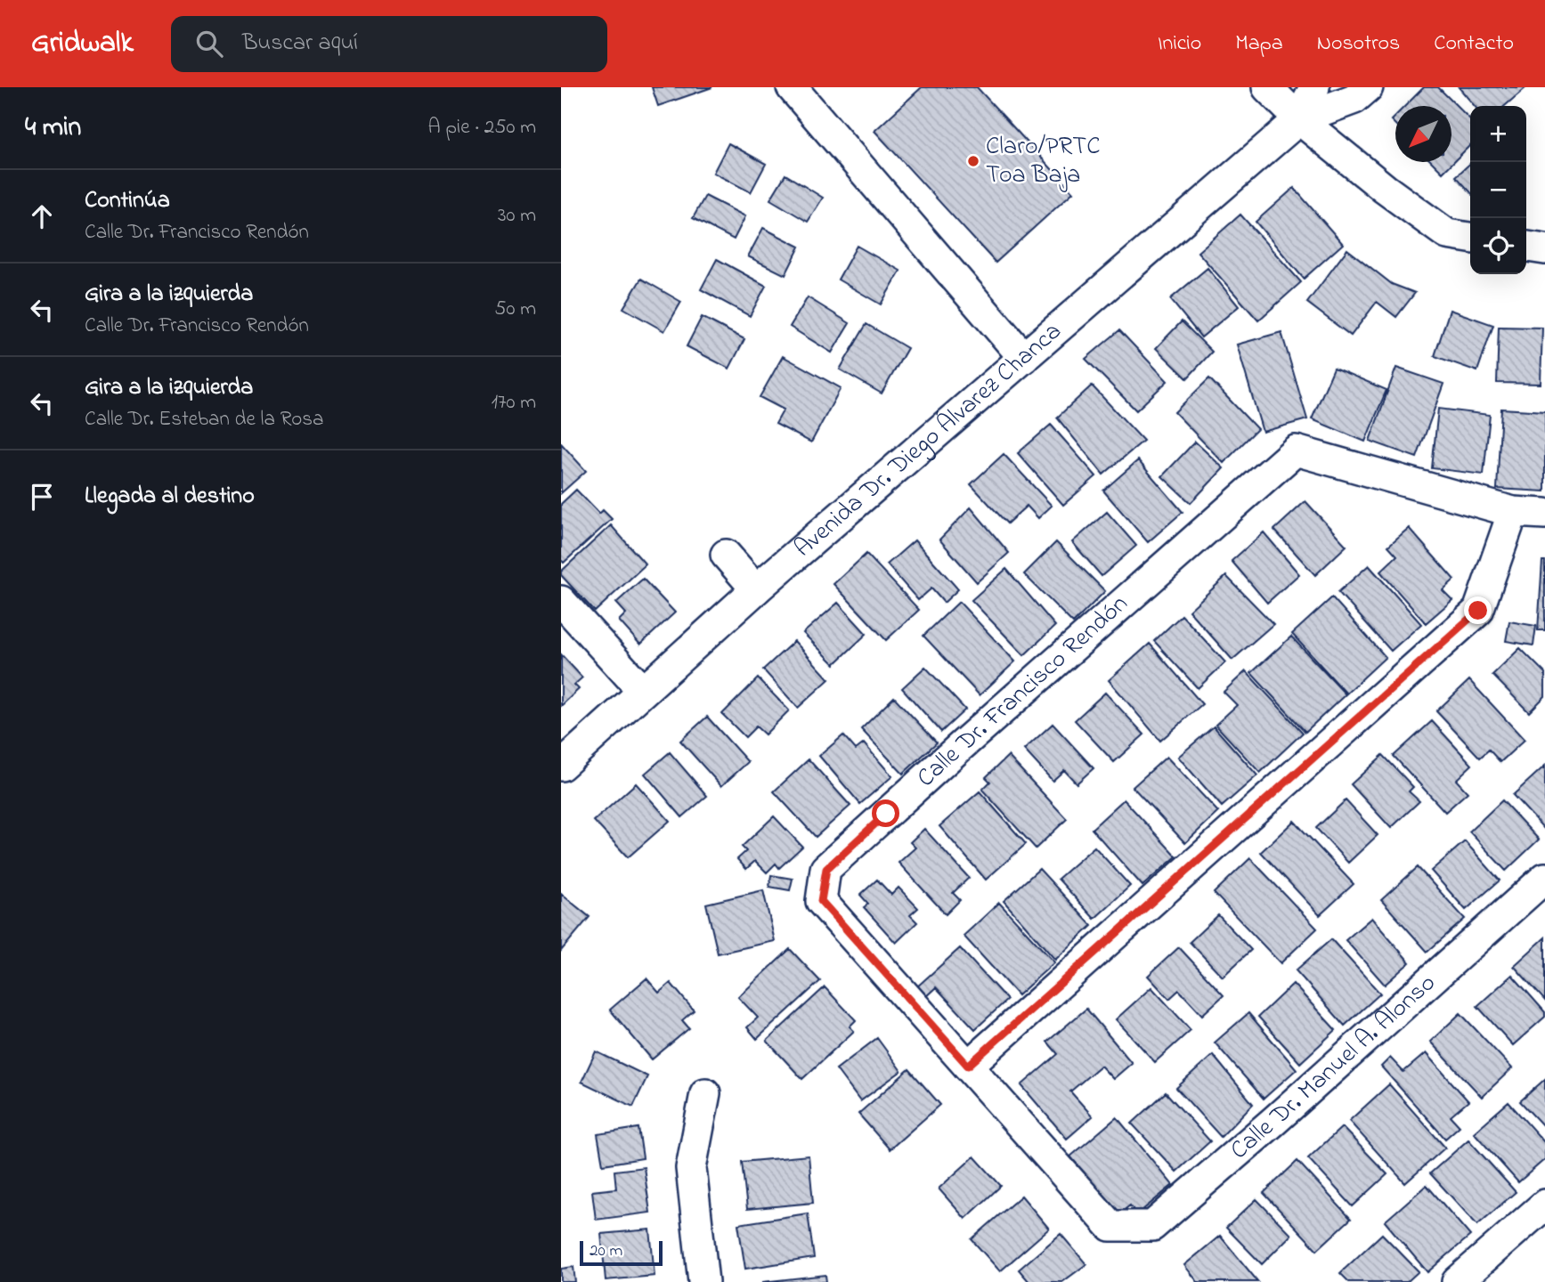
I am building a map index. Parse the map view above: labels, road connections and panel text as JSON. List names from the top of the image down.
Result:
{
  "streets": {
    "street": ["Avenida Dr. Diego Álvarez Chanca", "Calle Dr. Francisco Rendón", "Calle Dr. Manuel A. Alonso"]
  },
  "crossings": [
    ["Calle Dr. Francisco Rendón", "Calle Dr. Manuel A. Alonso"]
  ],
  "places": ["Claro/PRTC Toa Baja"],
  "scale_bar": "20 m",
  "north": "bottom left",
  "page": {
    "header": "Gridwalk",
    "search": "Buscar aquí",
    "nav": [
      "Inicio",
      "Mapa",
      "Nosotros",
      "Contacto"
    ],
    "heading": ["4 min", "A pie · 250 m"],
    "map_buttons": ["+", "−"],
    "list": [
      ["Continúa", "Calle Dr. Francisco Rendón", "30 m"],
      ["Gira a la izquierda", "Calle Dr. Francisco Rendón", "50 m"],
      ["Gira a la izquierda", "Calle Dr. Esteban de la Rosa", "170 m"],
      "Llegada al destino"
    ],
    "scale": "20 m"
  }
}
